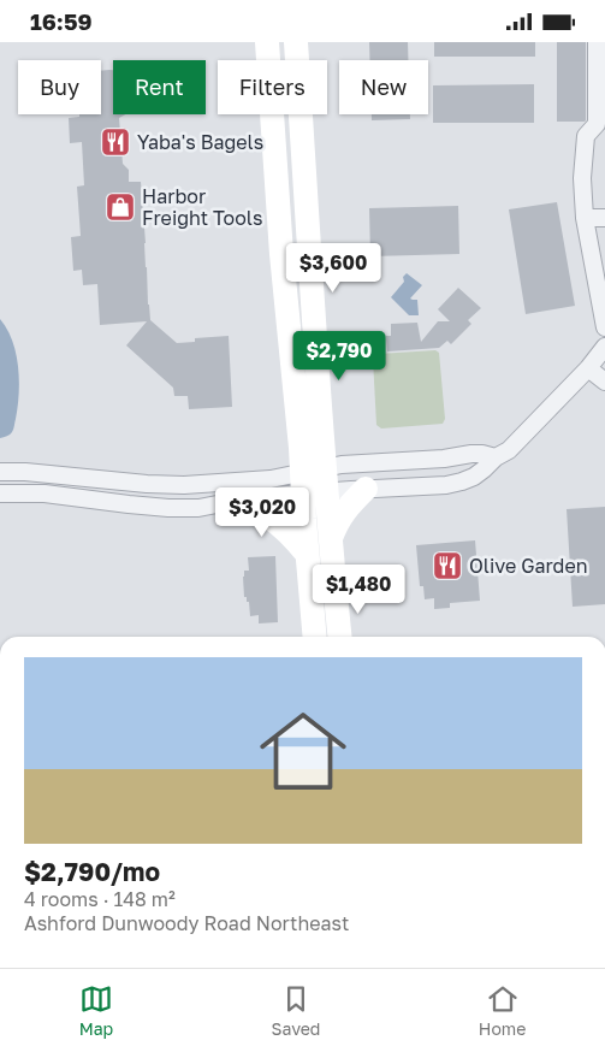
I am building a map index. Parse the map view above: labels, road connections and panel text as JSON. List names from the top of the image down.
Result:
{
  "places": {
    "restaurant": ["Yaba's Bagels", "Olive Garden"],
    "shop": ["Harbor Freight Tools"]
  },
  "page": {
    "status": "16:59",
    "chip": [
      "Buy",
      "Rent",
      "Filters",
      "New"
    ],
    "price": [
      "$3,600",
      "$2,790",
      "$3,020",
      "$1,480"
    ],
    "list": [
      {
        "name": "$2,790/mo",
        "note": "4 rooms · 148 m² · Ashford Dunwoody Road Northeast"
      }
    ],
    "tabs": ["Map", "Saved", "Home"]
  }
}
